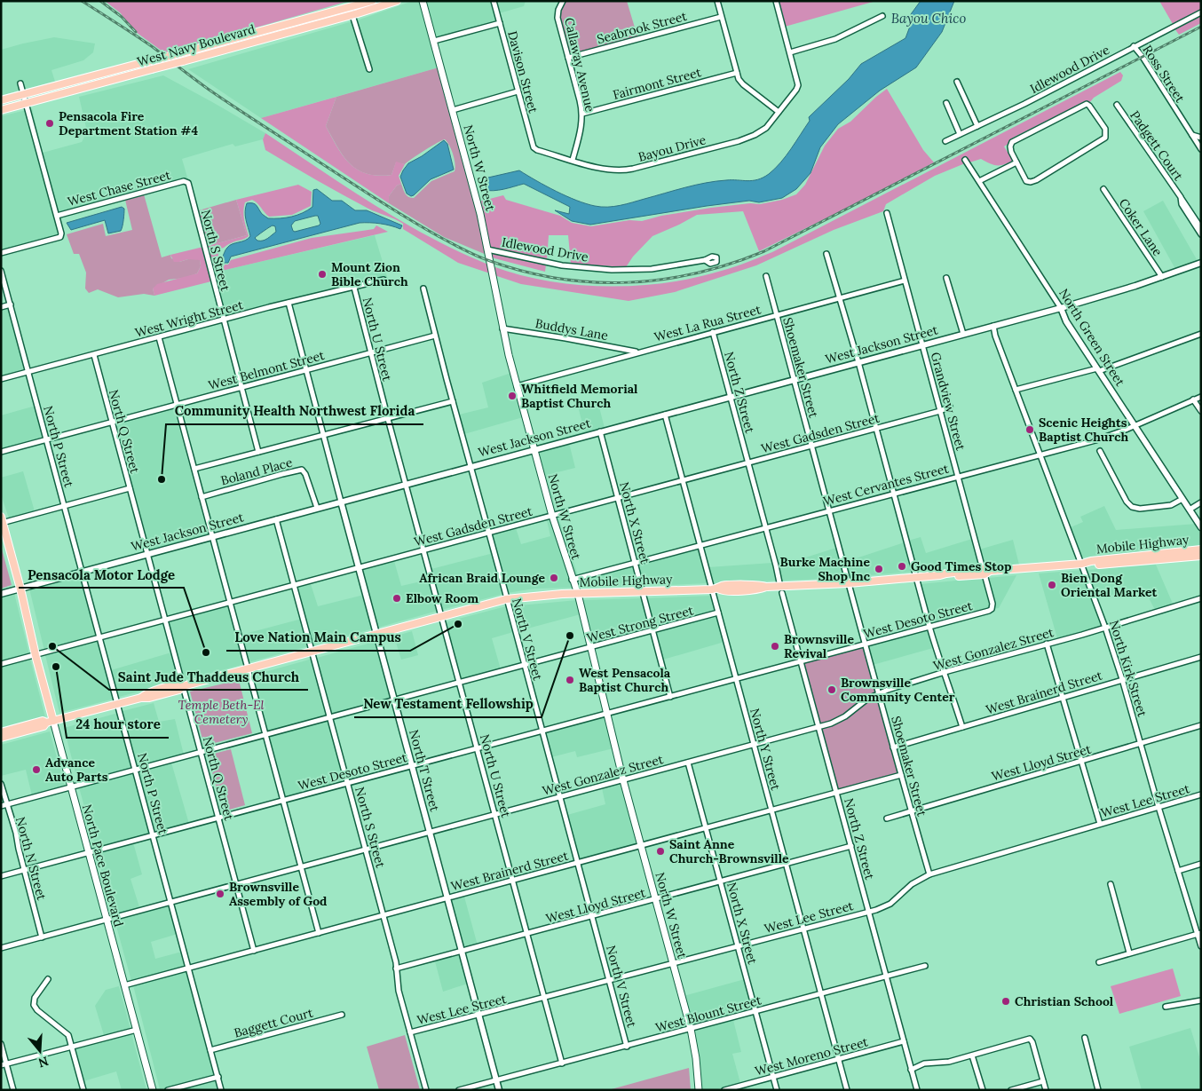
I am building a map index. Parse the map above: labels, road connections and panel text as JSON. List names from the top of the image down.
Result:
{
  "streets": {
    "main road": [
      "West Navy Boulevard",
      "North W Street",
      "Mobile Highway",
      "North Pace Boulevard"
    ],
    "street": [
      "Seabrook Street",
      "Callaway Avenue",
      "Idlewood Drive",
      "Davison Street",
      "Ross Street",
      "Fairmont Street",
      "Padgett Court",
      "Bayou Drive",
      "West Chase Street",
      "Coker Lane",
      "North S Street",
      "West Wright Street",
      "West La Rua Street",
      "Buddys Lane",
      "North Green Street",
      "North U Street",
      "West Jackson Street",
      "Shoemaker Street",
      "West Belmont Street",
      "North Z Street",
      "Grandview Street",
      "North Q Street",
      "West Gadsden Street",
      "North P Street",
      "Boland Place",
      "West Cervantes Street",
      "North X Street",
      "West Desoto Street",
      "West Strong Street",
      "North V Street",
      "West Gonzalez Street",
      "North Kirk Street",
      "West Brainerd Street",
      "North Y Street",
      "West Lloyd Street",
      "North T Street",
      "West Lee Street",
      "North N Street",
      "West Blount Street",
      "Baggett Court",
      "West Moreno Street"
    ]
  },
  "crossings": [
    ["Seabrook Street", "Callaway Avenue"],
    ["Callaway Avenue", "Fairmont Street"],
    ["Callaway Avenue", "Bayou Drive"],
    ["Idlewood Drive", "Ross Street"],
    ["Idlewood Drive", "North W Street"],
    ["Davison Street", "Bayou Drive"],
    ["North W Street", "West La Rua Street"],
    ["North W Street", "Buddys Lane"],
    ["North W Street", "West Jackson Street"],
    ["North W Street", "West Gadsden Street"],
    ["North W Street", "West Cervantes Street"],
    ["North W Street", "Mobile Highway"],
    ["North W Street", "West Desoto Street"],
    ["North W Street", "West Strong Street"],
    ["North W Street", "West Gonzalez Street"],
    ["North W Street", "West Brainerd Street"],
    ["North W Street", "West Lloyd Street"],
    ["North W Street", "West Lee Street"],
    ["North W Street", "West Blount Street"],
    ["West Chase Street", "North S Street"],
    ["Coker Lane", "West Jackson Street"],
    ["North S Street", "West Wright Street"],
    ["North S Street", "West Jackson Street"],
    ["North S Street", "West Belmont Street"],
    ["North S Street", "West Gadsden Street"],
    ["North S Street", "West Desoto Street"],
    ["North S Street", "West Strong Street"],
    ["North S Street", "West Gonzalez Street"],
    ["North S Street", "West Brainerd Street"],
    ["North S Street", "West Lloyd Street"],
    ["North S Street", "West Lee Street"],
    ["West Wright Street", "North U Street"],
    ["West Wright Street", "North Q Street"],
    ["West Wright Street", "North P Street"],
    ["West Wright Street", "North T Street"],
    ["West La Rua Street", "Buddys Lane"],
    ["West La Rua Street", "Shoemaker Street"],
    ["West La Rua Street", "North Z Street"],
    ["West La Rua Street", "Grandview Street"],
    ["North Green Street", "West Jackson Street"],
    ["North Green Street", "West Cervantes Street"],
    ["North U Street", "West Jackson Street"],
    ["North U Street", "West Belmont Street"],
    ["North U Street", "West Gadsden Street"],
    ["North U Street", "West Desoto Street"],
    ["North U Street", "West Strong Street"],
    ["North U Street", "West Gonzalez Street"],
    ["North U Street", "West Brainerd Street"],
    ["North U Street", "West Lloyd Street"],
    ["North U Street", "West Lee Street"],
    ["North U Street", "West Blount Street"],
    ["West Jackson Street", "Shoemaker Street"],
    ["West Jackson Street", "North Z Street"],
    ["West Jackson Street", "Grandview Street"],
    ["West Jackson Street", "North Q Street"],
    ["West Jackson Street", "North P Street"],
    ["West Jackson Street", "Boland Place"],
    ["West Jackson Street", "North X Street"],
    ["West Jackson Street", "North V Street"],
    ["West Jackson Street", "North Kirk Street"],
    ["West Jackson Street", "North Y Street"],
    ["West Jackson Street", "North T Street"],
    ["West Jackson Street", "North Pace Boulevard"],
    ["Shoemaker Street", "West Gadsden Street"],
    ["Shoemaker Street", "West Cervantes Street"],
    ["Shoemaker Street", "Mobile Highway"],
    ["Shoemaker Street", "West Desoto Street"],
    ["Shoemaker Street", "West Gonzalez Street"],
    ["Shoemaker Street", "West Brainerd Street"],
    ["Shoemaker Street", "West Lloyd Street"],
    ["Shoemaker Street", "West Lee Street"],
    ["West Belmont Street", "North Q Street"],
    ["West Belmont Street", "North P Street"],
    ["West Belmont Street", "North V Street"],
    ["West Belmont Street", "North T Street"],
    ["North Z Street", "West Gadsden Street"],
    ["North Z Street", "West Cervantes Street"],
    ["North Z Street", "Mobile Highway"],
    ["North Z Street", "West Desoto Street"],
    ["North Z Street", "West Gonzalez Street"],
    ["North Z Street", "West Brainerd Street"],
    ["North Z Street", "West Lloyd Street"],
    ["North Z Street", "West Lee Street"],
    ["North Z Street", "West Blount Street"],
    ["North Z Street", "West Moreno Street"],
    ["Grandview Street", "West Gadsden Street"],
    ["Grandview Street", "West Cervantes Street"],
    ["Grandview Street", "Mobile Highway"],
    ["Grandview Street", "West Desoto Street"],
    ["North Q Street", "West Gadsden Street"],
    ["North Q Street", "West Desoto Street"],
    ["North Q Street", "West Strong Street"],
    ["North Q Street", "West Gonzalez Street"],
    ["North Q Street", "West Brainerd Street"],
    ["West Gadsden Street", "North P Street"],
    ["West Gadsden Street", "North X Street"],
    ["West Gadsden Street", "North V Street"],
    ["West Gadsden Street", "North Y Street"],
    ["West Gadsden Street", "North T Street"],
    ["West Gadsden Street", "North Pace Boulevard"],
    ["North P Street", "West Desoto Street"],
    ["North P Street", "West Strong Street"],
    ["North P Street", "West Gonzalez Street"],
    ["North P Street", "West Brainerd Street"],
    ["North P Street", "Baggett Court"],
    ["West Cervantes Street", "North X Street"],
    ["West Cervantes Street", "North Kirk Street"],
    ["West Cervantes Street", "North Y Street"],
    ["North X Street", "Mobile Highway"],
    ["North X Street", "West Desoto Street"],
    ["North X Street", "West Strong Street"],
    ["North X Street", "West Gonzalez Street"],
    ["North X Street", "West Brainerd Street"],
    ["North X Street", "West Lloyd Street"],
    ["North X Street", "West Lee Street"],
    ["North X Street", "West Blount Street"],
    ["North X Street", "West Moreno Street"],
    ["Mobile Highway", "North V Street"],
    ["Mobile Highway", "North Kirk Street"],
    ["Mobile Highway", "North Y Street"],
    ["West Desoto Street", "North V Street"],
    ["West Desoto Street", "North Y Street"],
    ["West Desoto Street", "North T Street"],
    ["West Desoto Street", "North N Street"],
    ["West Desoto Street", "North Pace Boulevard"],
    ["West Strong Street", "North V Street"],
    ["West Strong Street", "North Y Street"],
    ["West Strong Street", "North T Street"],
    ["West Strong Street", "North N Street"],
    ["West Strong Street", "North Pace Boulevard"],
    ["North V Street", "West Gonzalez Street"],
    ["North V Street", "West Brainerd Street"],
    ["North V Street", "West Lloyd Street"],
    ["North V Street", "West Lee Street"],
    ["North V Street", "West Blount Street"],
    ["West Gonzalez Street", "North Kirk Street"],
    ["West Gonzalez Street", "North Y Street"],
    ["West Gonzalez Street", "North T Street"],
    ["West Gonzalez Street", "North N Street"],
    ["West Gonzalez Street", "North Pace Boulevard"],
    ["North Kirk Street", "West Brainerd Street"],
    ["North Kirk Street", "West Lloyd Street"],
    ["North Kirk Street", "West Lee Street"],
    ["West Brainerd Street", "North Y Street"],
    ["West Brainerd Street", "North T Street"],
    ["West Brainerd Street", "North Pace Boulevard"],
    ["North Y Street", "West Lloyd Street"],
    ["North Y Street", "West Lee Street"],
    ["North Y Street", "West Blount Street"],
    ["North Y Street", "West Moreno Street"],
    ["West Lloyd Street", "North T Street"],
    ["North T Street", "West Lee Street"],
    ["North T Street", "West Blount Street"]
  ],
  "water": ["Bayou Chico"],
  "parks": ["Temple Beth-El Cemetery"],
  "places": [
    "Pensacola Fire Department Station #4",
    "Mount Zion Bible Church",
    "Whitfield Memorial Baptist Church",
    "Scenic Heights Baptist Church",
    "Community Health Northwest Florida",
    "Good Times Stop",
    "Burke Machine Shop Inc",
    "African Braid Lounge",
    "Bien Dong Oriental Market",
    "Elbow Room",
    "Love Nation Main Campus",
    "New Testament Fellowship",
    "Saint Jude Thaddeus Church",
    "Brownsville Revival",
    "Pensacola Motor Lodge",
    "24 hour store",
    "West Pensacola Baptist Church",
    "Brownsville Community Center",
    "Advance Auto Parts",
    "Saint Anne Church-Brownsville",
    "Brownsville Assembly of God",
    "Christian School"
  ],
  "north": "bottom"
}
